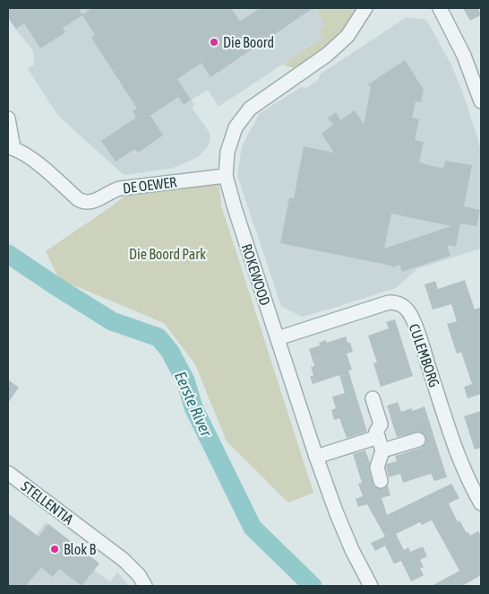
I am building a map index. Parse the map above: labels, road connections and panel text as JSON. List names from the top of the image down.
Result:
{
  "streets": {
    "street": [
      "DE OEWER",
      "ROKEWOOD",
      "CULEMBORG",
      "STELLENTIA"
    ]
  },
  "crossings": [
    ["DE OEWER", "ROKEWOOD"],
    ["ROKEWOOD", "CULEMBORG"]
  ],
  "water": ["Eerste River"],
  "parks": ["Die Boord Park"],
  "places": ["Die Boord", "Blok B"]
}
